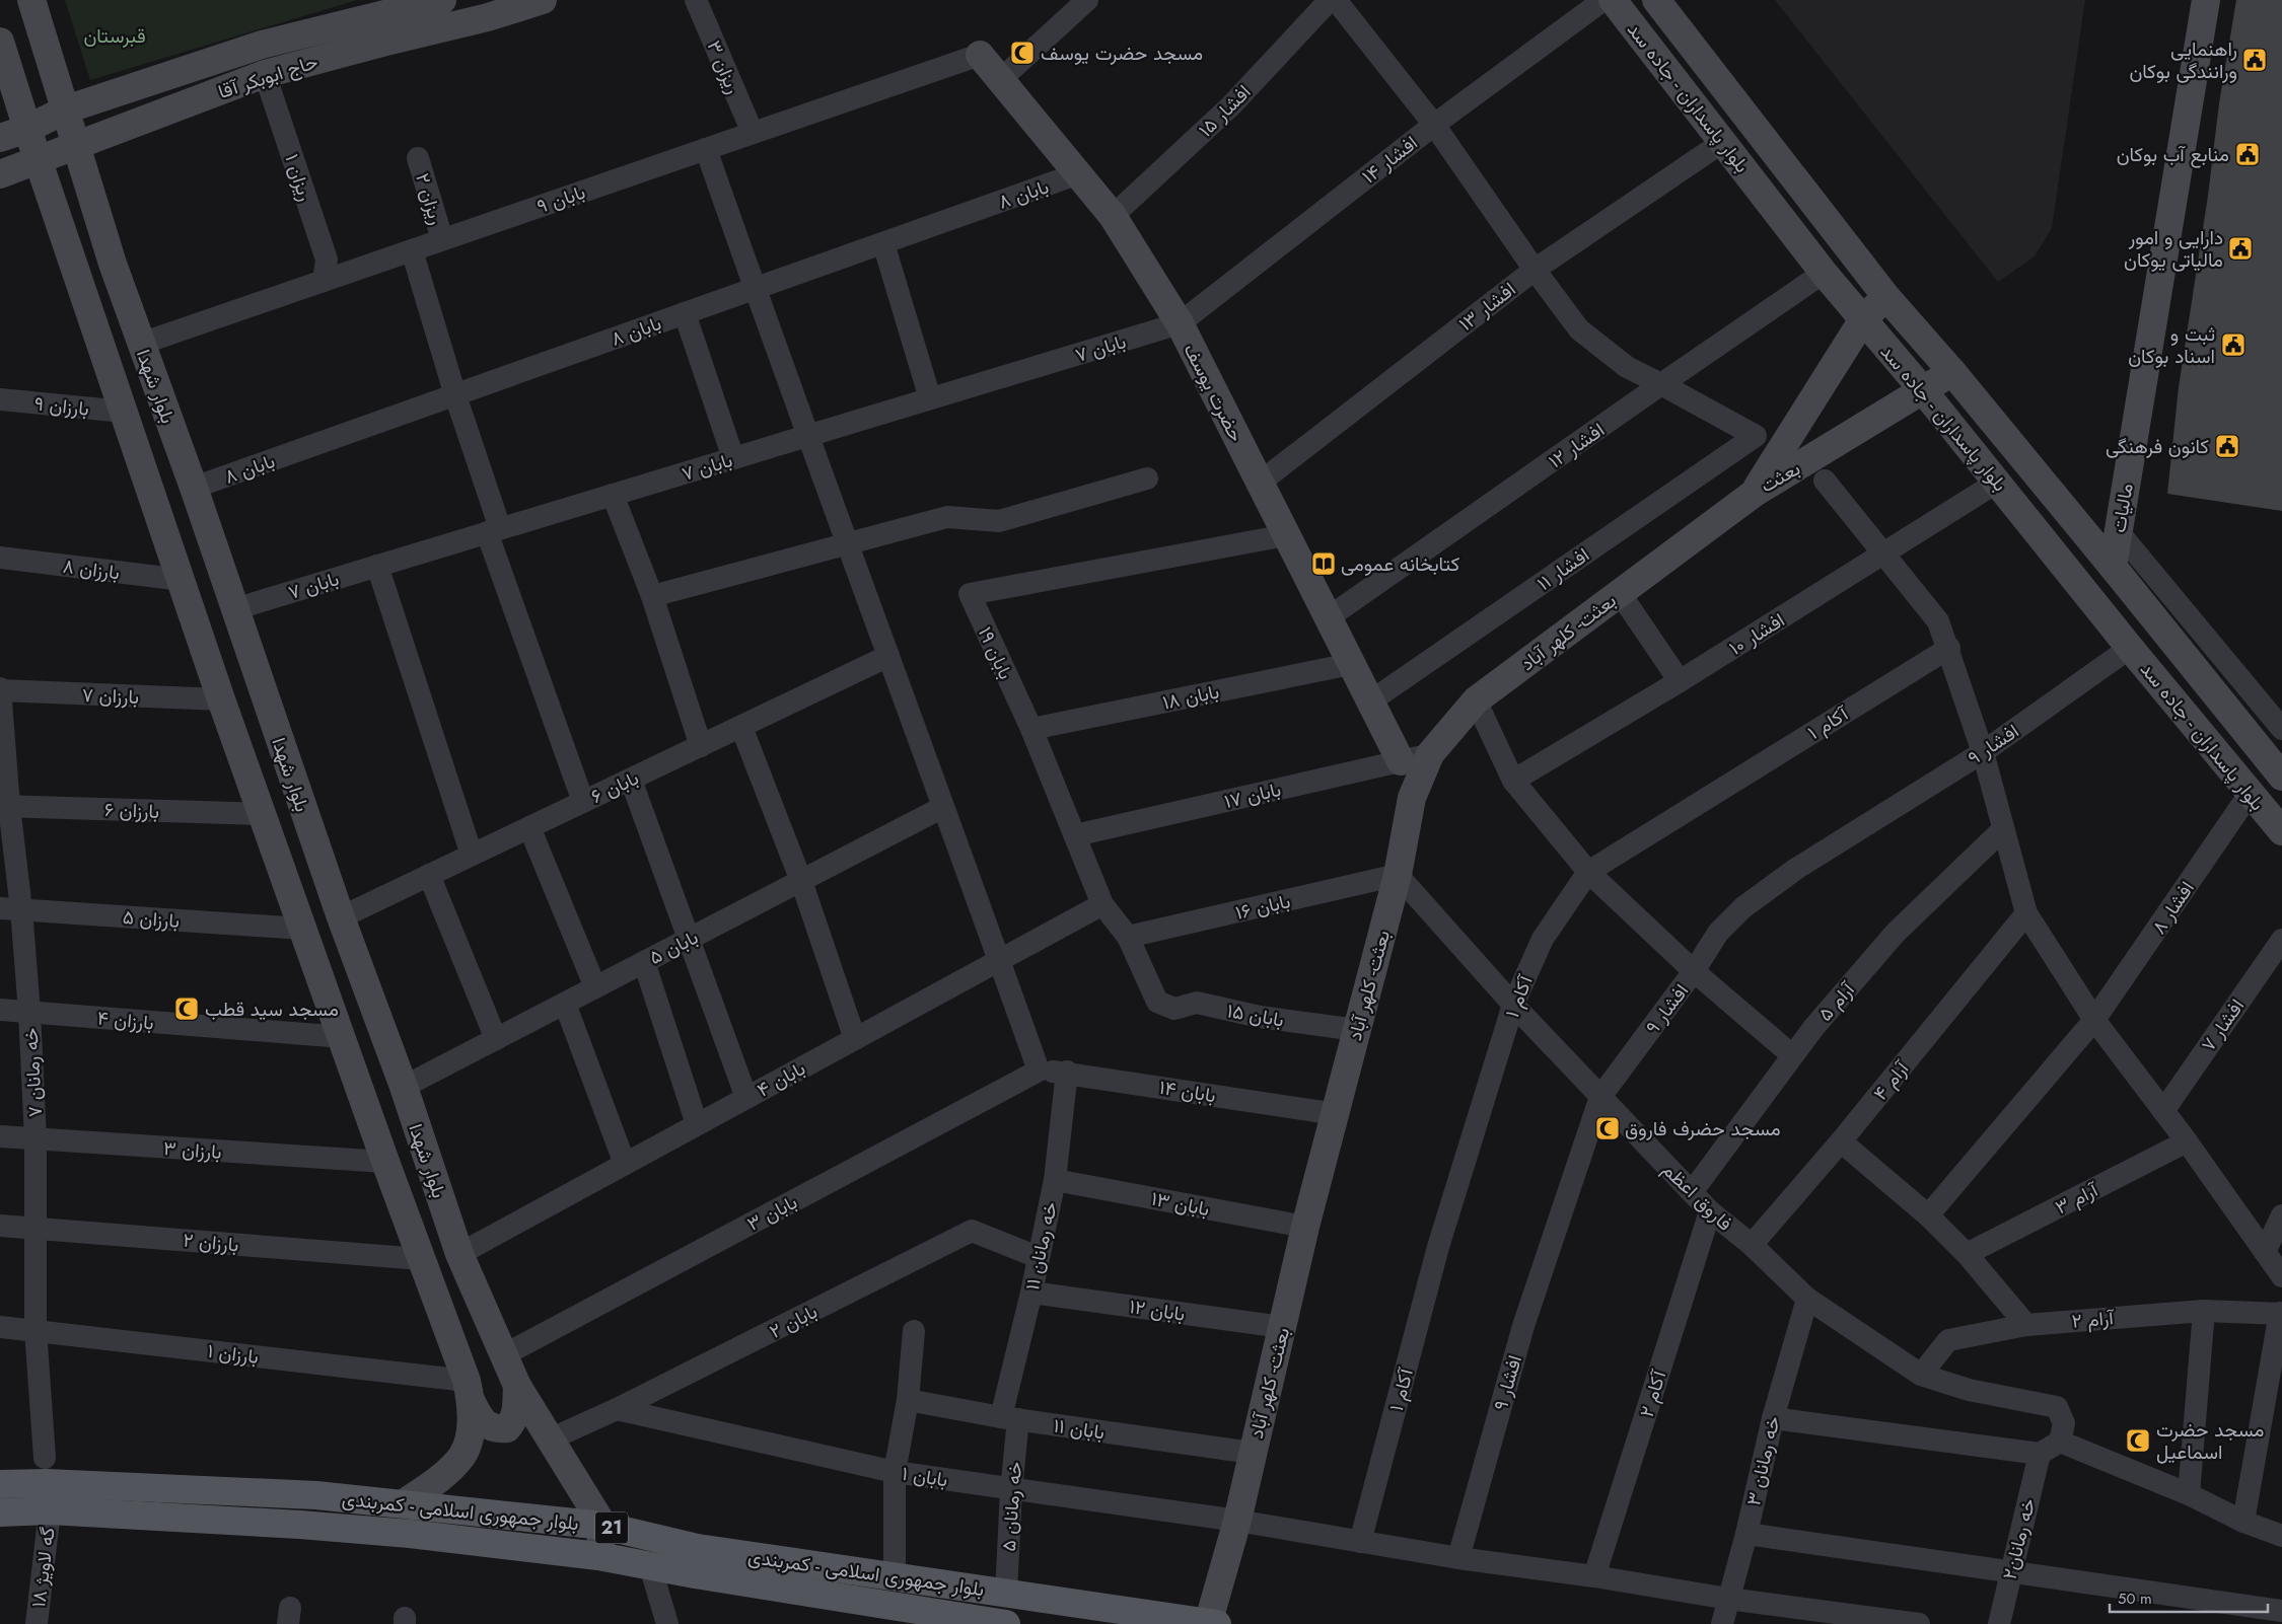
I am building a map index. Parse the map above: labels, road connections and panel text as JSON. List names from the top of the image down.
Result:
{
  "streets": {
    "main road": [
      "حاج ابوبکر آقا",
      "بلوار پاسداران - جاده سد",
      "بلوار شهدا",
      "حضرت یوسف",
      "بعثت",
      "مالیات",
      "بعثت- کلهر آباد",
      "بلوار جمهوری اسلامی - کمربندی",
      "21"
    ],
    "street": [
      "۳ ریزان",
      "افشار ۱۵",
      "افشار ۱۴",
      "ریزان ۱",
      "بابان ۸",
      "ریزان ۲",
      "بابان ۹",
      "افشار ۱۳",
      "بابان ۷",
      "بارزان ۹",
      "افشار ۱۲",
      "بارزان ۸",
      "افشار ۱۱",
      "افشار ۱۰",
      "بابان ۱۹",
      "بارزان ۷",
      "بابان ۱۸",
      "آکام ۱",
      "افشار ۹",
      "بابان ۶",
      "بابان ۱۷",
      "بارزان ۶",
      "بابان ۱۶",
      "افشار ۸",
      "بارزان ۵",
      "بابان ۵",
      "آرام ۵",
      "بابان ۱۵",
      "بارزان ۴",
      "افشار ۷",
      "خه رمانان ۷",
      "بابان ۴",
      "آرام ۴",
      "بابان ۱۴",
      "بارزان ۳",
      "فاروق اعظم",
      "آرام ۳",
      "بابان ۱۳",
      "بابان ۳",
      "بارزان ۲",
      "خه رمانان ۱۱",
      "بابان ۱۲",
      "آرام ۲",
      "بابان ۲",
      "بارزان ۱",
      "آکام ۲",
      "بابان ۱۱",
      "خه رمانان ۳",
      "بابان ۱",
      "خه رمانان ۵",
      "خه رمانان۲",
      "گه لاویژ ۱۸"
    ]
  },
  "crossings": [
    ["۳ ریزان", "بابان ۹"],
    ["حاج ابوبکر آقا", "ریزان ۱"],
    ["حاج ابوبکر آقا", "بلوار شهدا"],
    ["بلوار پاسداران - جاده سد", "افشار ۱۳"],
    ["بلوار پاسداران - جاده سد", "افشار ۱۲"],
    ["بلوار پاسداران - جاده سد", "بعثت"],
    ["بلوار پاسداران - جاده سد", "مالیات"],
    ["بلوار پاسداران - جاده سد", "افشار ۱۰"],
    ["بلوار پاسداران - جاده سد", "افشار ۹"],
    ["بلوار پاسداران - جاده سد", "افشار ۸"],
    ["افشار ۱۵", "حضرت یوسف"],
    ["افشار ۱۴", "بابان ۷"],
    ["افشار ۱۴", "حضرت یوسف"],
    ["ریزان ۱", "بابان ۹"],
    ["بابان ۸", "بلوار شهدا"],
    ["بابان ۸", "حضرت یوسف"],
    ["ریزان ۲", "بابان ۹"],
    ["بابان ۹", "بلوار شهدا"],
    ["بابان ۹", "حضرت یوسف"],
    ["افشار ۱۳", "حضرت یوسف"],
    ["بابان ۷", "بلوار شهدا"],
    ["بابان ۷", "حضرت یوسف"],
    ["بلوار شهدا", "بارزان ۹"],
    ["بلوار شهدا", "بارزان ۸"],
    ["بلوار شهدا", "بارزان ۷"],
    ["بلوار شهدا", "بابان ۶"],
    ["بلوار شهدا", "بارزان ۶"],
    ["بلوار شهدا", "بارزان ۵"],
    ["بلوار شهدا", "بابان ۵"],
    ["بلوار شهدا", "بارزان ۴"],
    ["بلوار شهدا", "بابان ۴"],
    ["بلوار شهدا", "بارزان ۳"],
    ["بلوار شهدا", "بابان ۳"],
    ["بلوار شهدا", "بارزان ۲"],
    ["بلوار شهدا", "بابان ۲"],
    ["بلوار شهدا", "بارزان ۱"],
    ["بلوار شهدا", "بلوار جمهوری اسلامی - کمربندی"],
    ["حضرت یوسف", "افشار ۱۲"],
    ["حضرت یوسف", "افشار ۱۱"],
    ["حضرت یوسف", "بابان ۱۹"],
    ["حضرت یوسف", "بابان ۱۸"],
    ["حضرت یوسف", "بابان ۱۷"],
    ["افشار ۱۲", "افشار ۱۱"],
    ["بعثت", "بعثت- کلهر آباد"],
    ["بعثت- کلهر آباد", "بابان ۱۷"],
    ["بعثت- کلهر آباد", "بابان ۱۶"],
    ["بعثت- کلهر آباد", "بابان ۱۵"],
    ["بعثت- کلهر آباد", "بابان ۱۴"],
    ["بعثت- کلهر آباد", "فاروق اعظم"],
    ["بعثت- کلهر آباد", "بابان ۱۳"],
    ["بعثت- کلهر آباد", "بابان ۱۲"],
    ["بعثت- کلهر آباد", "بابان ۱۱"],
    ["بعثت- کلهر آباد", "بابان ۱"],
    ["بعثت- کلهر آباد", "بلوار جمهوری اسلامی - کمربندی"],
    ["بابان ۱۹", "بابان ۱۸"],
    ["بابان ۱۹", "بابان ۱۷"],
    ["بابان ۱۹", "بابان ۱۶"],
    ["بابان ۱۹", "بابان ۱۵"],
    ["بابان ۱۹", "بابان ۴"],
    ["بارزان ۷", "خه رمانان ۷"],
    ["آکام ۱", "فاروق اعظم"],
    ["آکام ۱", "بابان ۱"],
    ["افشار ۹", "فاروق اعظم"],
    ["افشار ۹", "بابان ۱"],
    ["بارزان ۶", "خه رمانان ۷"],
    ["بابان ۱۶", "فاروق اعظم"],
    ["بارزان ۵", "خه رمانان ۷"],
    ["آرام ۵", "فاروق اعظم"],
    ["بارزان ۴", "خه رمانان ۷"],
    ["خه رمانان ۷", "بارزان ۳"],
    ["خه رمانان ۷", "بارزان ۲"],
    ["خه رمانان ۷", "بارزان ۱"],
    ["آرام ۴", "فاروق اعظم"],
    ["بابان ۱۴", "بابان ۳"],
    ["بابان ۱۴", "خه رمانان ۱۱"],
    ["فاروق اعظم", "آرام ۲"],
    ["فاروق اعظم", "آکام ۲"],
    ["فاروق اعظم", "خه رمانان ۳"],
    ["بابان ۱۳", "خه رمانان ۱۱"],
    ["خه رمانان ۱۱", "بابان ۱۲"],
    ["خه رمانان ۱۱", "بابان ۲"],
    ["خه رمانان ۱۱", "بابان ۱۱"],
    ["خه رمانان ۱۱", "خه رمانان ۵"],
    ["بابان ۲", "بابان ۱"],
    ["آکام ۲", "بابان ۱"],
    ["بابان ۱۱", "خه رمانان ۵"],
    ["خه رمانان ۳", "بابان ۱"],
    ["بابان ۱", "خه رمانان ۵"],
    ["خه رمانان ۵", "بلوار جمهوری اسلامی - کمربندی"],
    ["بلوار جمهوری اسلامی - کمربندی", "گه لاویژ ۱۸"]
  ],
  "parks": ["قبرستان"],
  "places": {
    "mosque": [
      "مسجد حضرت یوسف",
      "مسجد سید قطب",
      "مسجد حضرف فاروق",
      "مسجد حضرت اسماعیل"
    ],
    "public building": [
      "راهنمایی ورانندگی بوکان",
      "منابع آب بوکان",
      "دارایی و امور مالیاتی یوکان",
      "ثبت و اسناد بوکان",
      "کانون فرهنگی"
    ],
    "library": ["کتابخانه عمومی"]
  },
  "scale_bar": "50 m"
}
